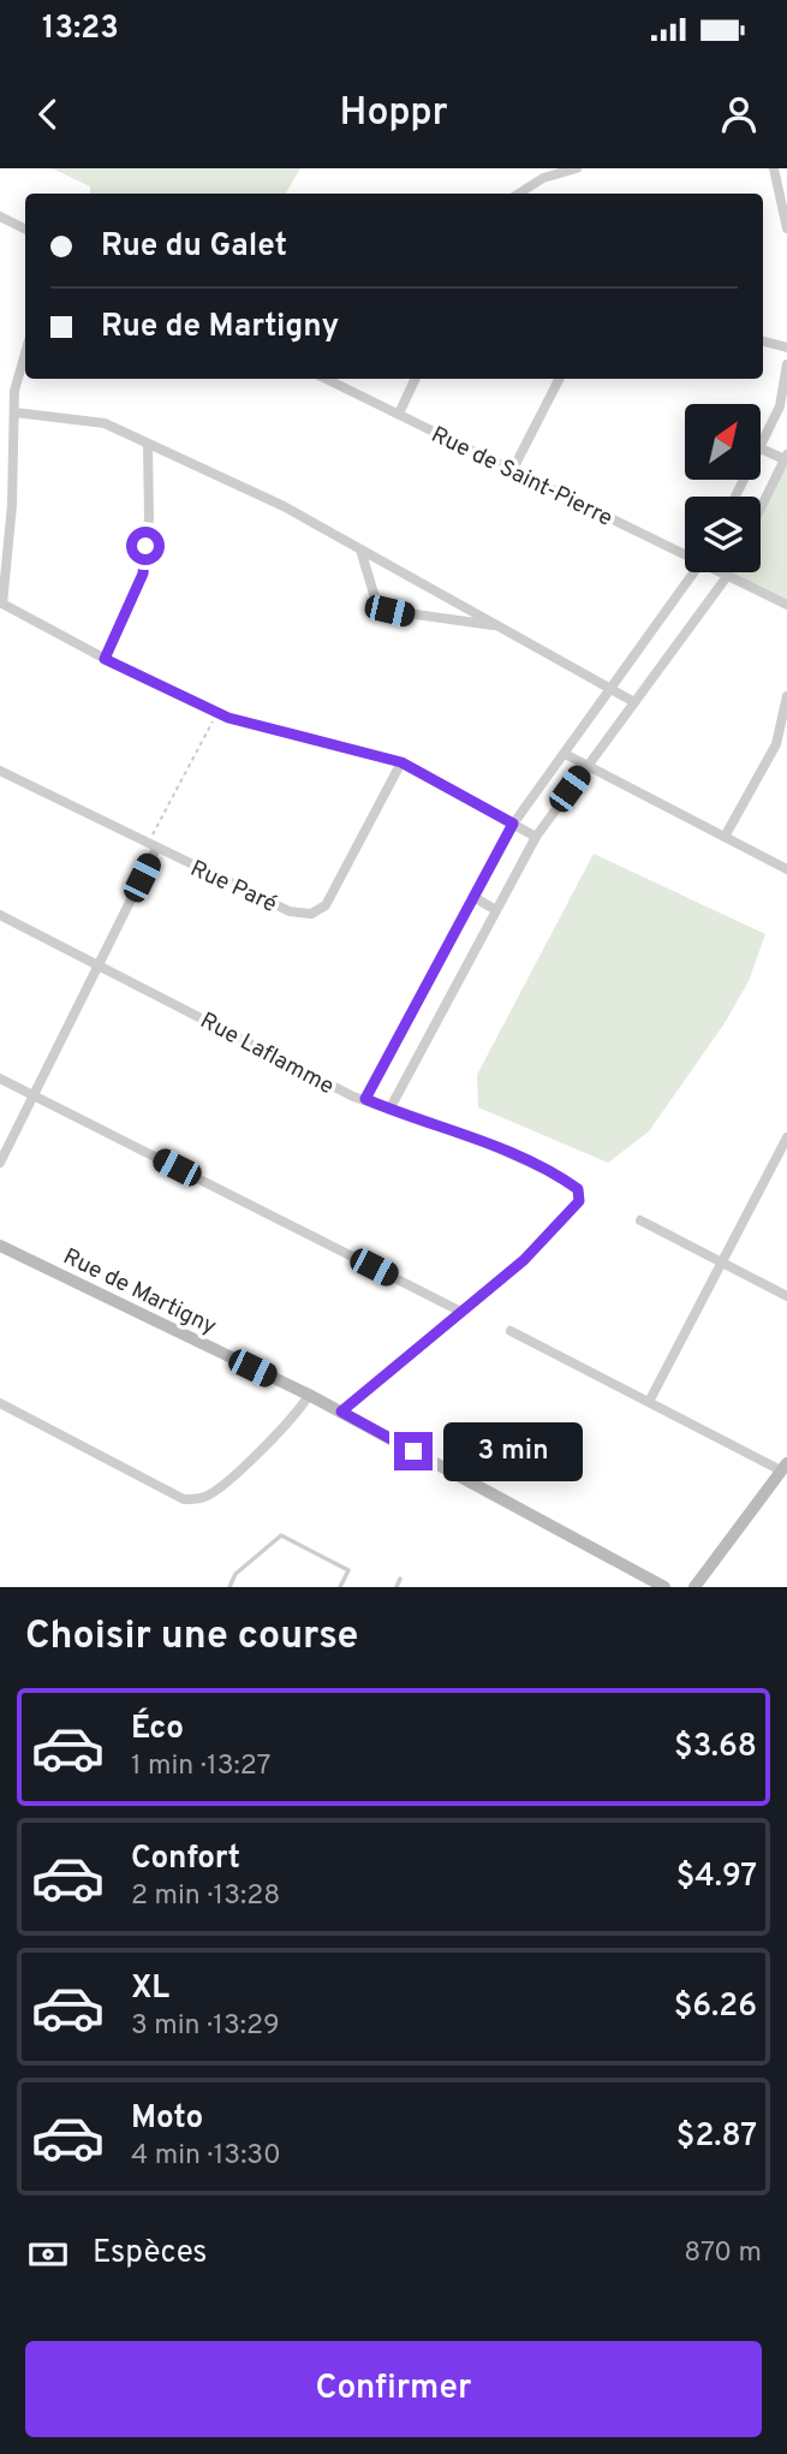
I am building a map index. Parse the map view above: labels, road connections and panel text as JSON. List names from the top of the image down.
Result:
{
  "streets": {
    "main road": ["Rue de Martigny"],
    "street": ["Rue de Saint-Pierre", "Rue Paré", "Rue Laflamme"]
  },
  "north": "top right",
  "page": {
    "status": "13:23",
    "header": "Hoppr",
    "banner": ["Rue du Galet", "Rue de Martigny"],
    "bubble": "3 min",
    "heading": "Choisir une course",
    "list": [
      {
        "name": "Éco",
        "note": "1 min · 13:27",
        "value": "$3.68"
      },
      {
        "name": "Confort",
        "note": "2 min · 13:28",
        "value": "$4.97"
      },
      {
        "name": "XL",
        "note": "3 min · 13:29",
        "value": "$6.26"
      },
      {
        "name": "Moto",
        "note": "4 min · 13:30",
        "value": "$2.87"
      }
    ],
    "pay": ["Espèces", "870 m"],
    "buttons": "Confirmer"
  }
}
